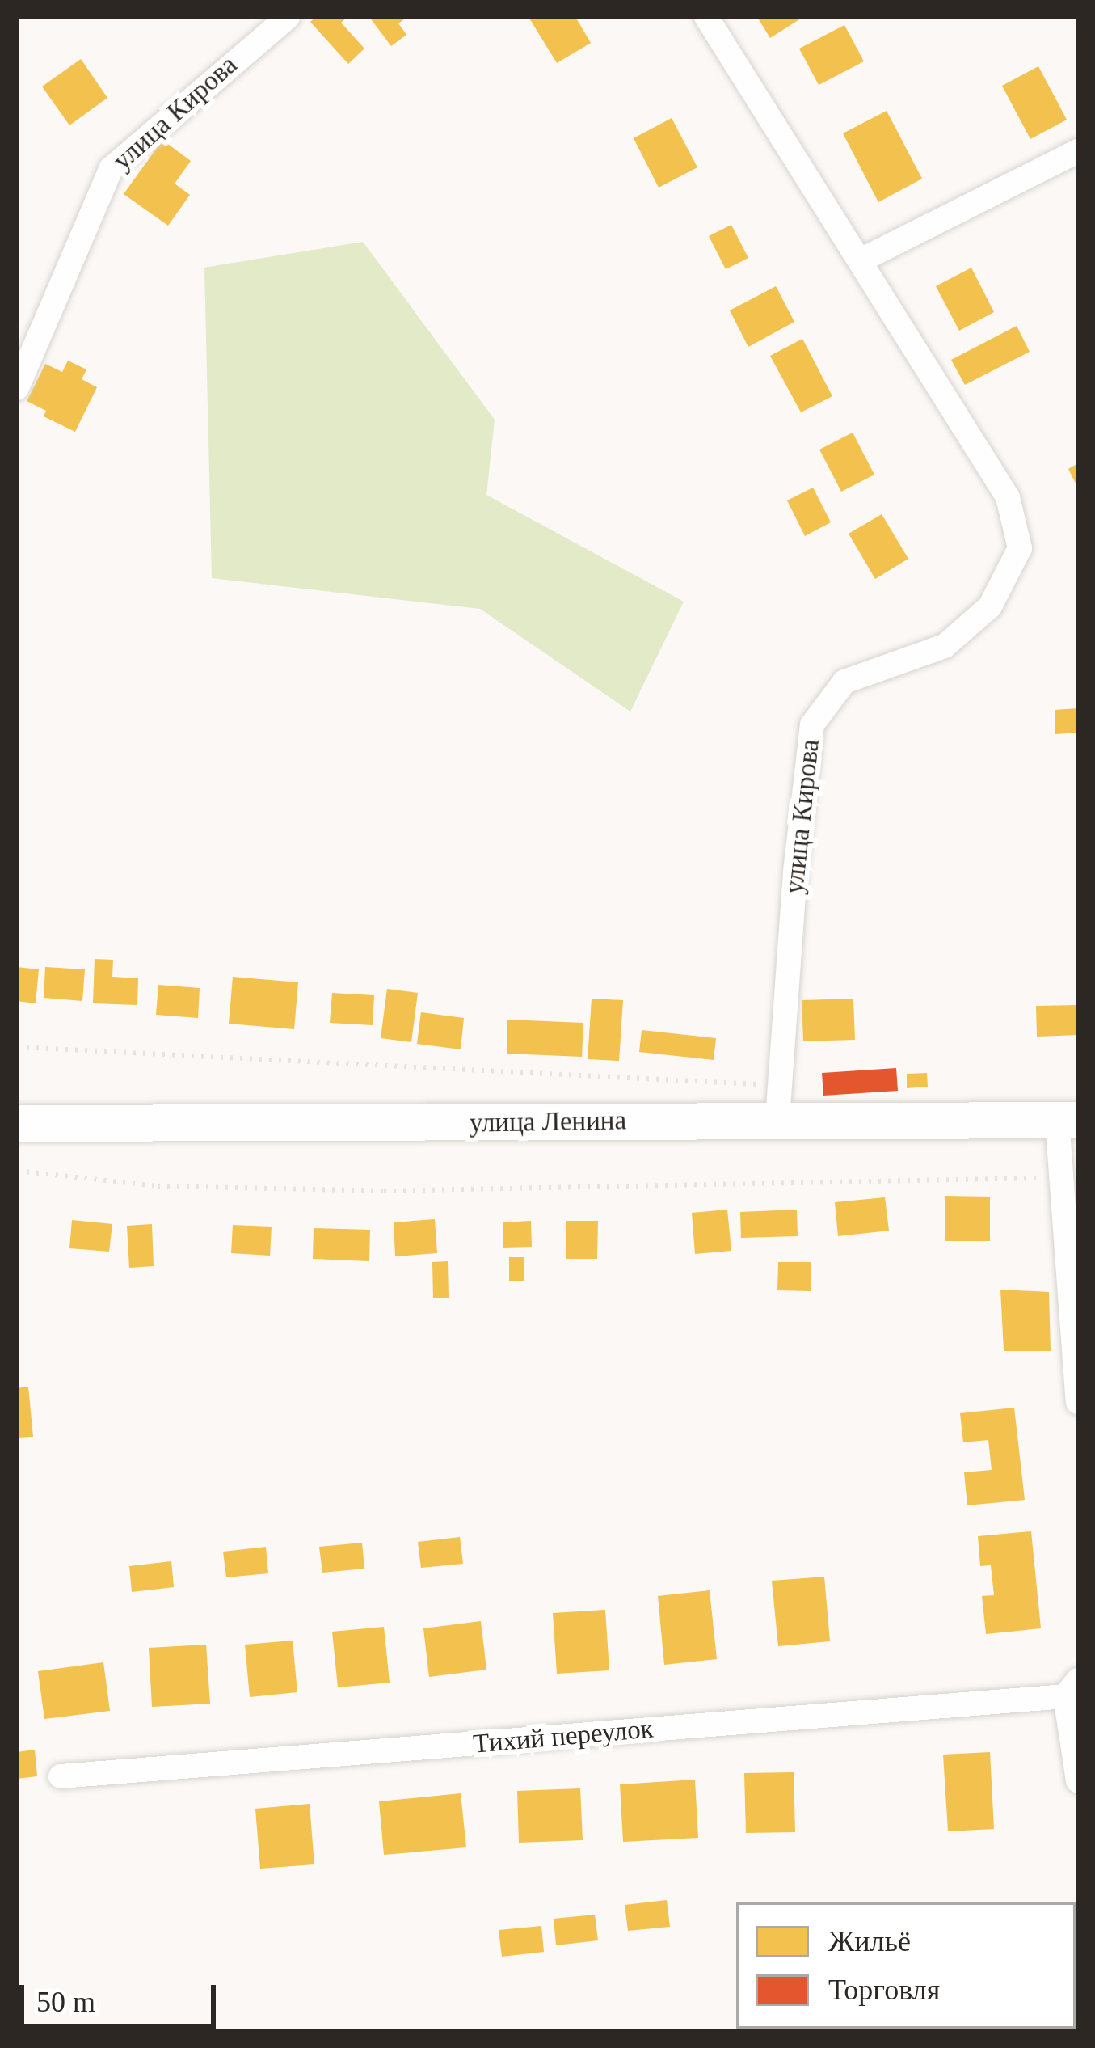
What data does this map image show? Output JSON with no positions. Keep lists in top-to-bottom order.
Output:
{
  "streets": {
    "main road": ["улица Ленина"],
    "street": ["улица Кирова", "Тихий переулок"]
  },
  "crossings": [
    ["улица Кирова", "улица Ленина"]
  ],
  "legend": ["Жильё", "Торговля"],
  "scale_bar": "50 m"
}
